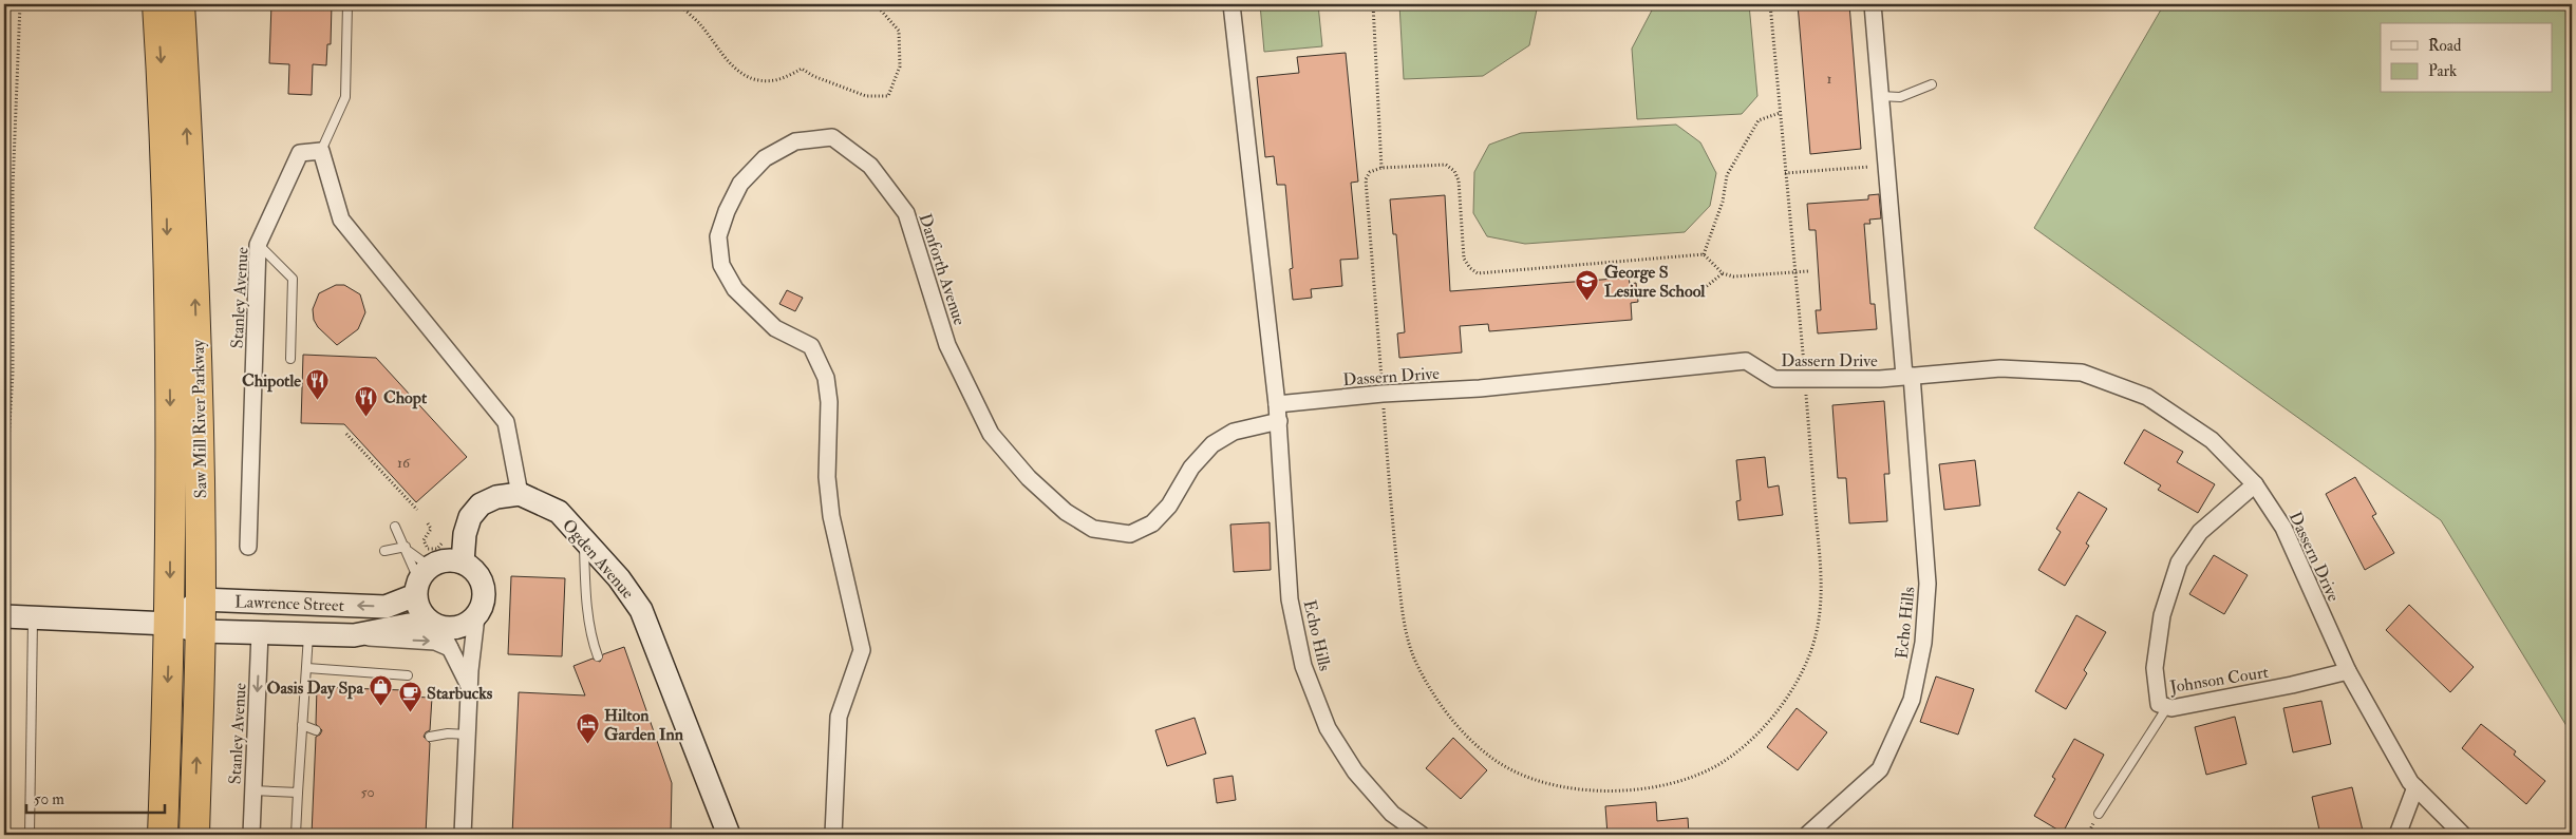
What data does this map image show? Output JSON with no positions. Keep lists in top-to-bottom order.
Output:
{
  "streets": {
    "highway": ["Saw Mill River Parkway"],
    "street": [
      "Danforth Avenue",
      "Stanley Avenue",
      "Dassern Drive",
      "Ogden Avenue",
      "Lawrence Street",
      "Echo Hills",
      "Johnson Court"
    ]
  },
  "crossings": [
    ["Danforth Avenue", "Echo Hills"],
    ["Stanley Avenue", "Lawrence Street"],
    ["Dassern Drive", "Echo Hills"],
    ["Dassern Drive", "Johnson Court"],
    ["Saw Mill River Parkway", "Lawrence Street"]
  ],
  "places": {
    "school or university": ["George S Lesiure School"],
    "restaurant": ["Chipotle", "Chopt"],
    "shop": ["Oasis Day Spa"],
    "cafe": ["Starbucks"],
    "hotel": ["Hilton Garden Inn"]
  },
  "house_numbers": ["1", "16", "50"],
  "legend": ["Road", "Park"],
  "scale_bar": "50 m"
}
